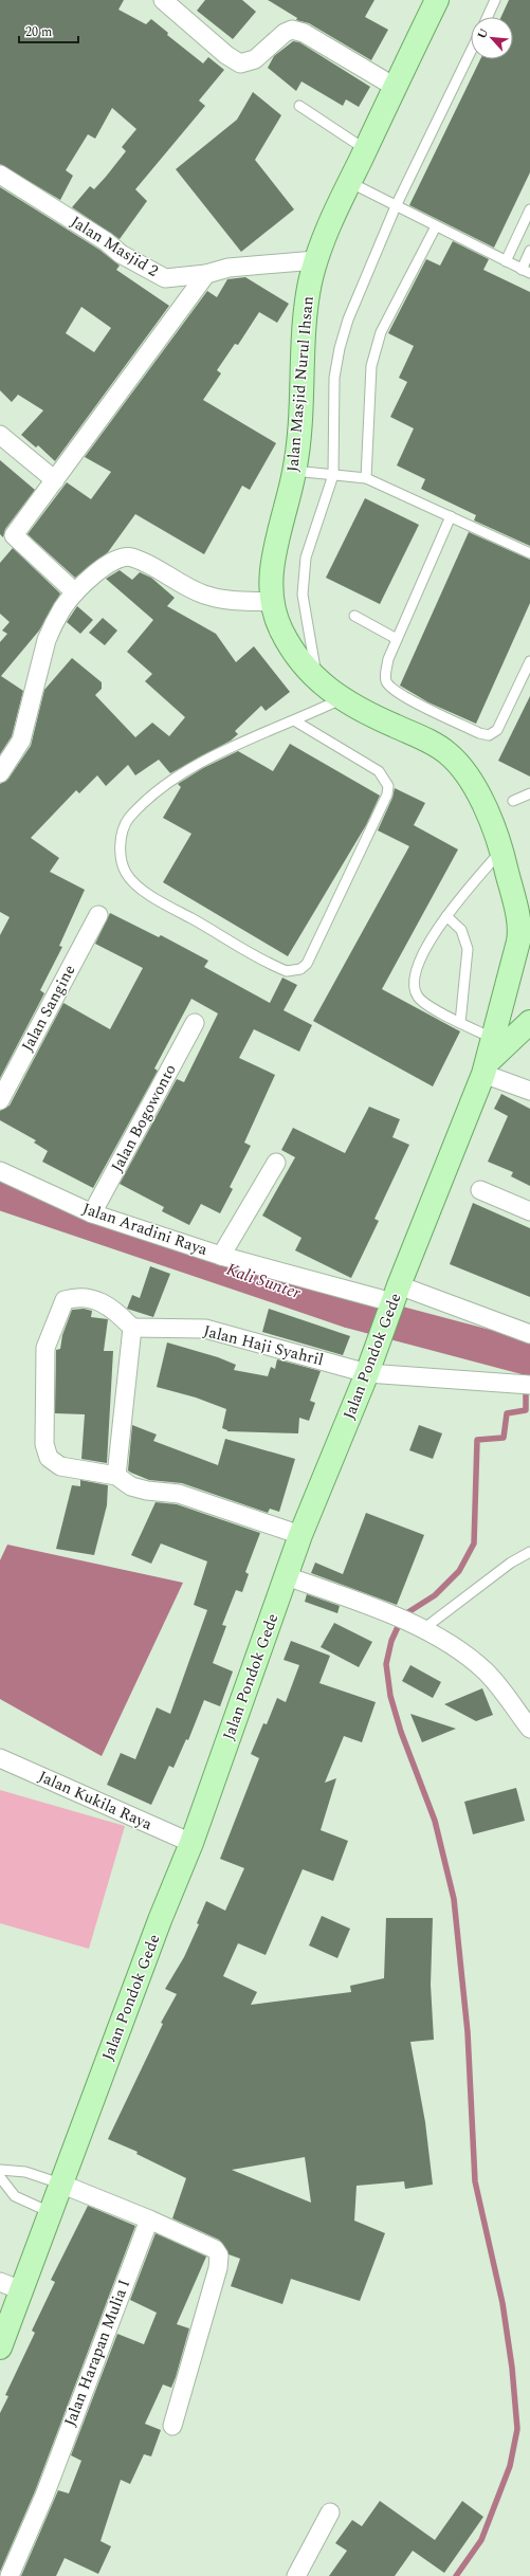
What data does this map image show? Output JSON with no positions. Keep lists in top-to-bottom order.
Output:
{
  "streets": {
    "main road": ["Jalan Masjid Nurul Ihsan", "Jalan Pondok Gede"],
    "street": [
      "Jalan Masjid 2",
      "Jalan Sangine",
      "Jalan Bogowonto",
      "Jalan Aradini Raya",
      "Jalan Haji Syahril",
      "Jalan Kukila Raya",
      "Jalan Harapan Mulia I"
    ]
  },
  "crossings": [
    ["Jalan Masjid 2", "Jalan Masjid Nurul Ihsan"],
    ["Jalan Masjid Nurul Ihsan", "Jalan Pondok Gede"],
    ["Jalan Bogowonto", "Jalan Aradini Raya"],
    ["Jalan Aradini Raya", "Jalan Pondok Gede"],
    ["Jalan Haji Syahril", "Jalan Pondok Gede"],
    ["Jalan Pondok Gede", "Jalan Kukila Raya"]
  ],
  "water": ["Kali Sunter"],
  "scale_bar": "20 m",
  "north": "top left"
}
